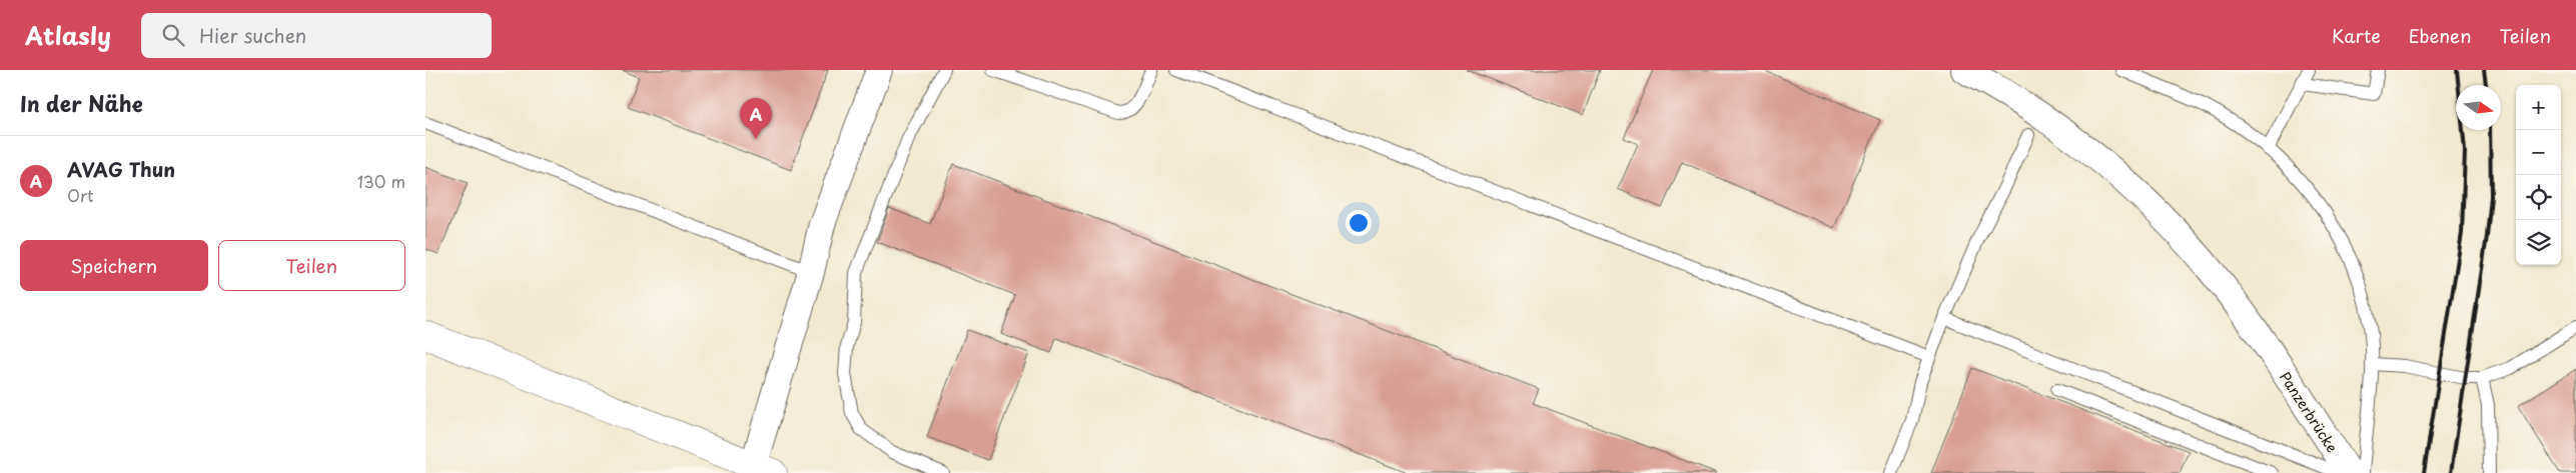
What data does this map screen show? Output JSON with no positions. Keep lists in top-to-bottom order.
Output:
{
  "streets": {
    "street": ["Panzerbrücke"]
  },
  "north": "right",
  "page": {
    "header": "Atlasly",
    "search": "Hier suchen",
    "nav": ["Karte", "Ebenen", "Teilen"],
    "heading": "In der Nähe",
    "map_buttons": ["+", "−"],
    "pins": "A",
    "list": [
      {
        "mark": "A",
        "name": "AVAG Thun",
        "note": "Ort",
        "value": "130 m"
      }
    ],
    "buttons": ["Speichern", "Teilen"]
  }
}
